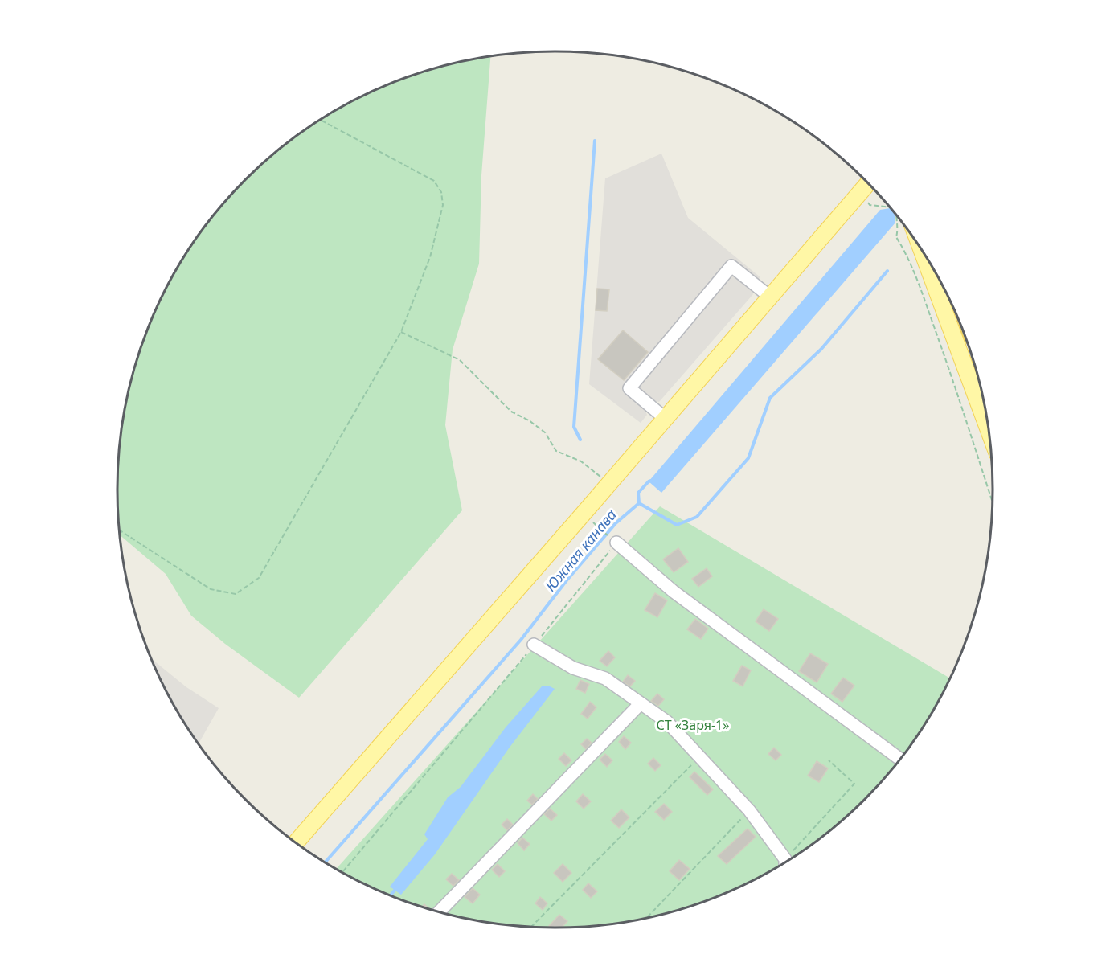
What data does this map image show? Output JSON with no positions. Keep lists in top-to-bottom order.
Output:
{
  "water": ["Южная канава"],
  "parks": ["СТ «Заря-1»"]
}
